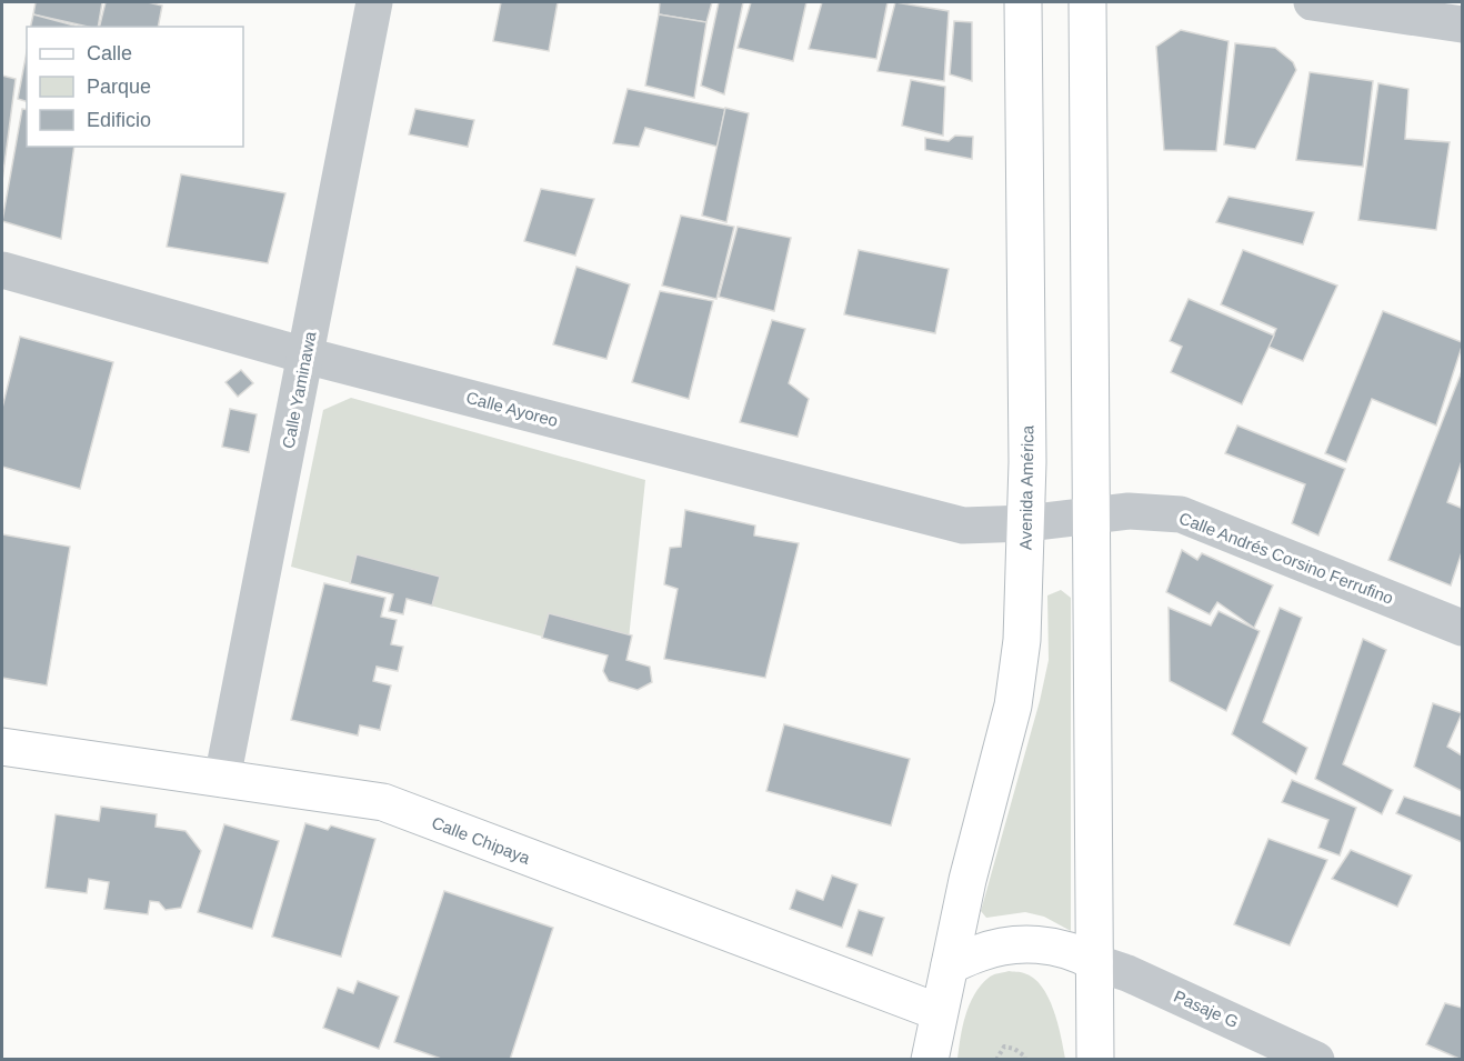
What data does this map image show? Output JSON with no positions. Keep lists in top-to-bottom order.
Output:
{
  "streets": {
    "main road": ["Avenida América", "Calle Chipaya"],
    "street": [
      "Calle Yaminawa",
      "Calle Ayoreo",
      "Calle Andrés Corsino Ferrufino",
      "Pasaje G"
    ]
  },
  "crossings": [
    ["Calle Yaminawa", "Calle Ayoreo"],
    ["Calle Yaminawa", "Calle Chipaya"],
    ["Calle Ayoreo", "Avenida América"],
    ["Calle Ayoreo", "Calle Andrés Corsino Ferrufino"],
    ["Avenida América", "Calle Andrés Corsino Ferrufino"],
    ["Avenida América", "Calle Chipaya"]
  ],
  "legend": ["Calle", "Parque", "Edificio"]
}
